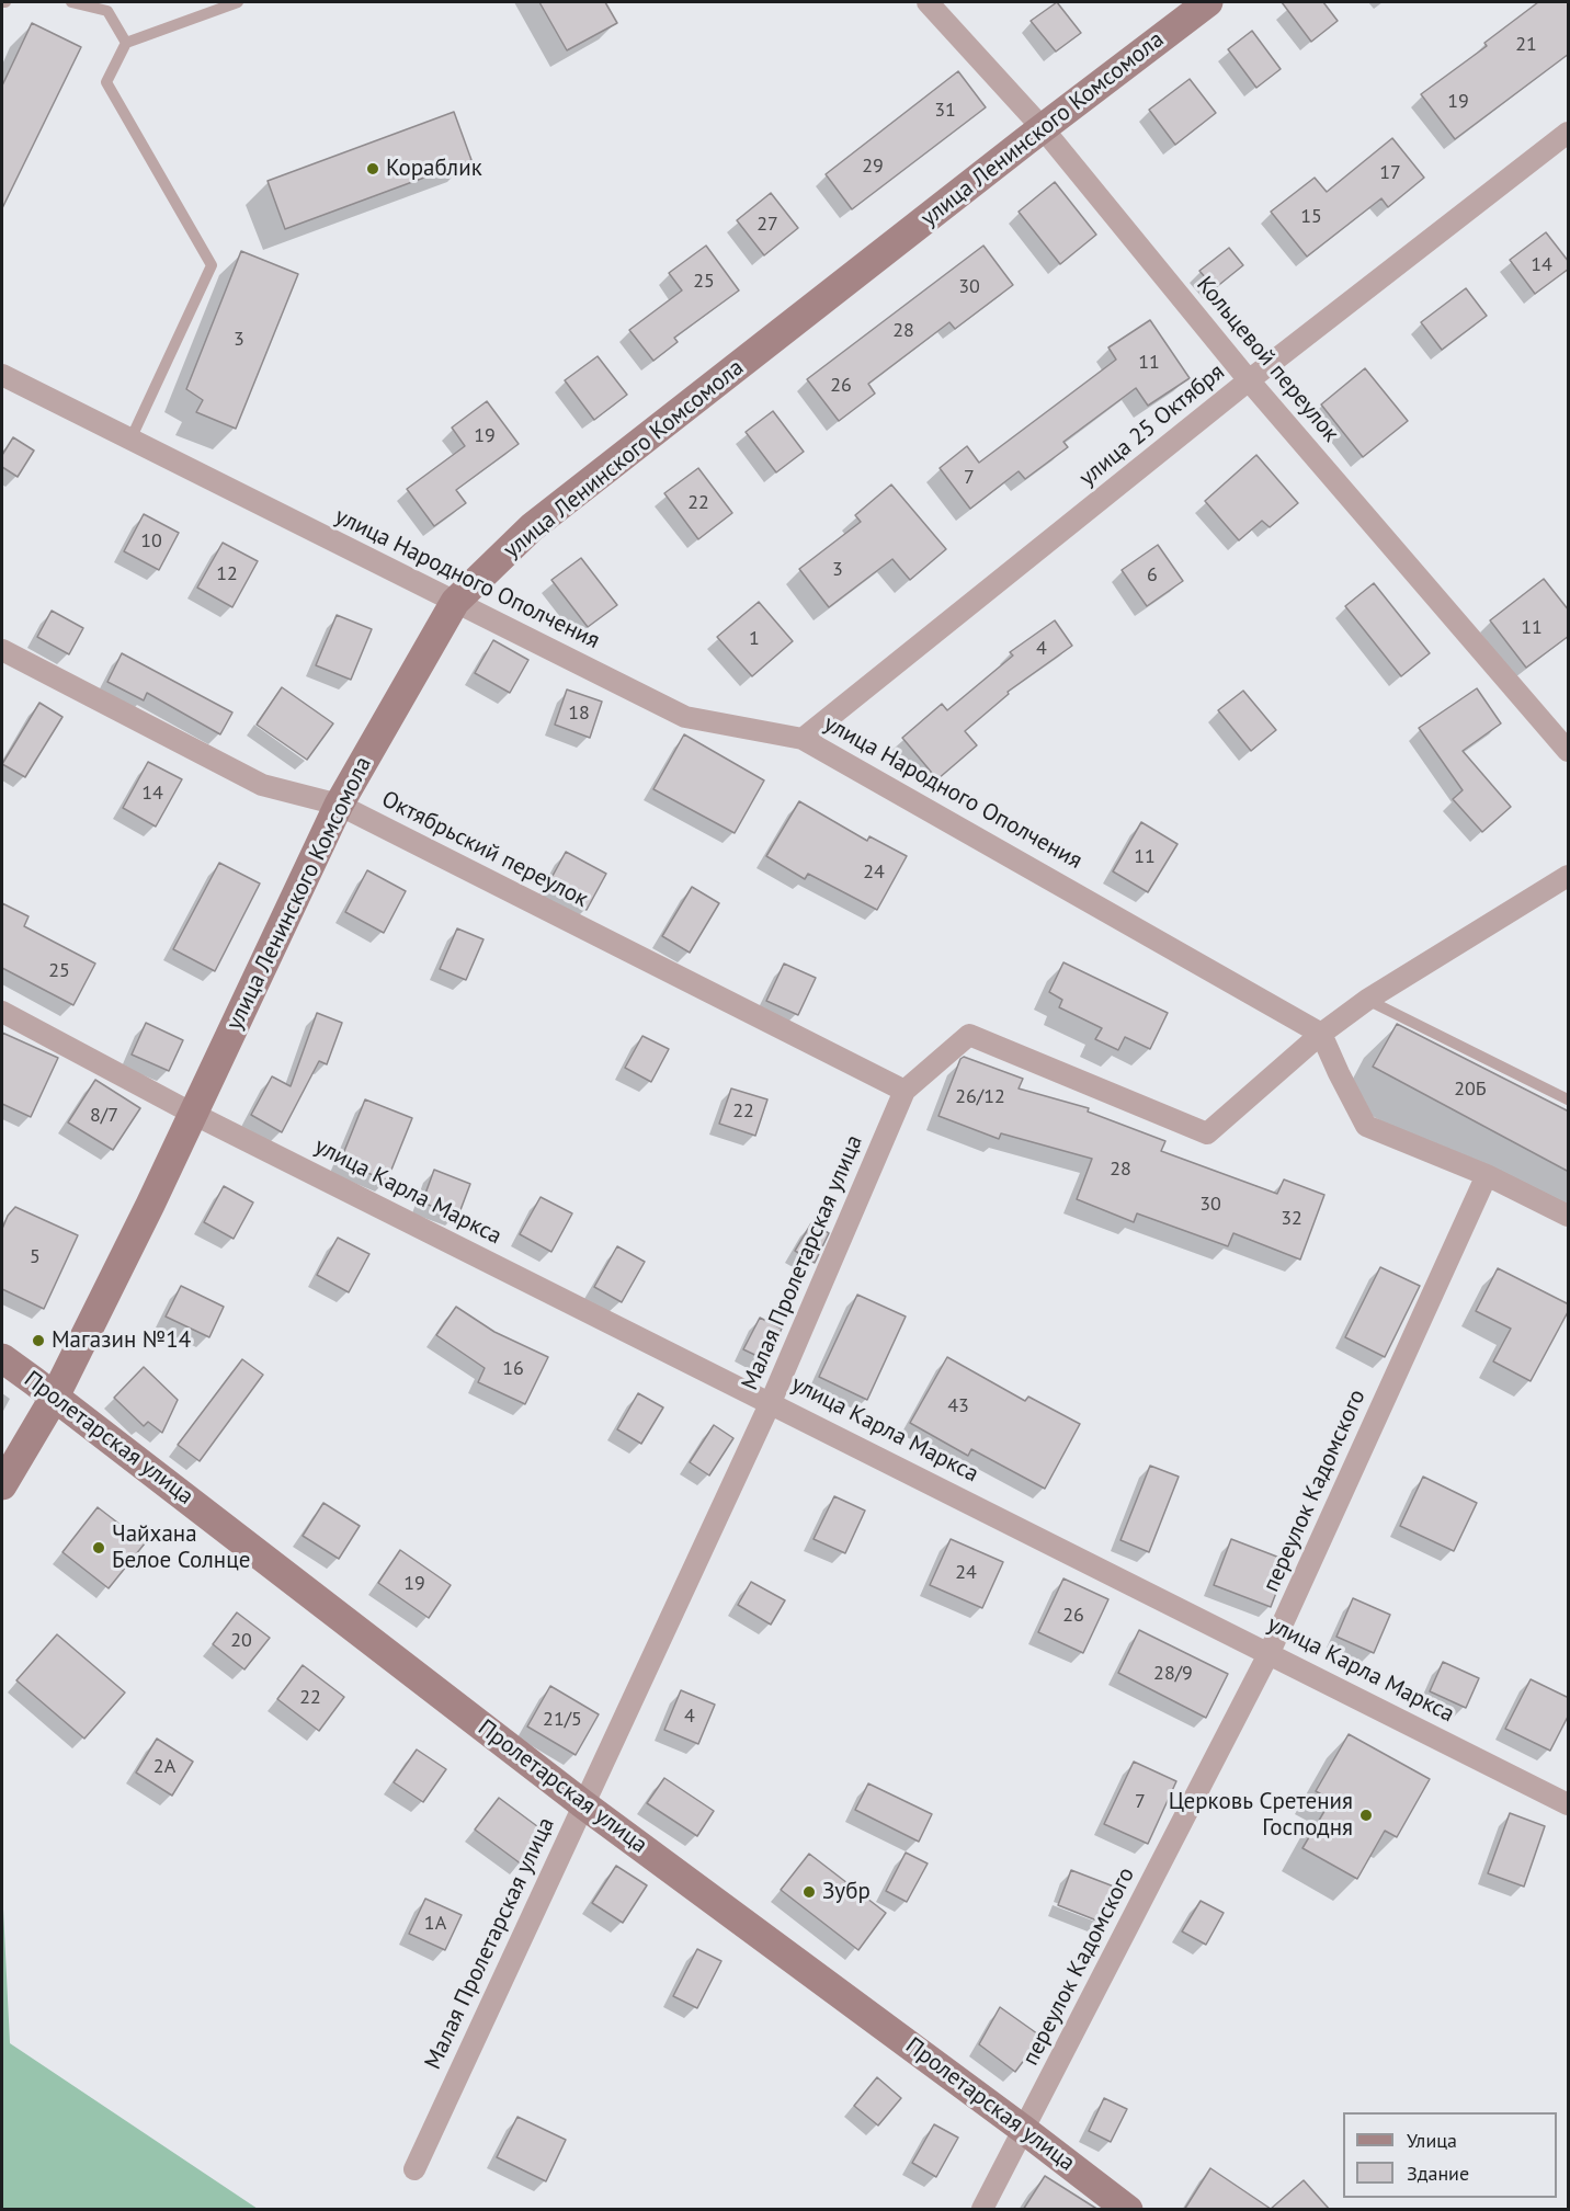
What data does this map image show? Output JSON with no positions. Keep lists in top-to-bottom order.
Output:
{
  "streets": {
    "main road": ["улица Ленинского Комсомола", "Пролетарская улица"],
    "street": [
      "Кольцевой переулок",
      "улица 25 Октября",
      "улица Народного Ополчения",
      "Октябрьский переулок",
      "улица Карла Маркса",
      "Малая Пролетарская улица",
      "переулок Кадомского"
    ]
  },
  "crossings": [
    ["улица Ленинского Комсомола", "Кольцевой переулок"],
    ["улица Ленинского Комсомола", "улица Народного Ополчения"],
    ["улица Ленинского Комсомола", "Октябрьский переулок"],
    ["улица Ленинского Комсомола", "улица Карла Маркса"],
    ["улица Ленинского Комсомола", "Пролетарская улица"],
    ["Кольцевой переулок", "улица 25 Октября"],
    ["улица 25 Октября", "улица Народного Ополчения"],
    ["улица Народного Ополчения", "Малая Пролетарская улица"],
    ["Октябрьский переулок", "Малая Пролетарская улица"],
    ["улица Карла Маркса", "Малая Пролетарская улица"],
    ["улица Карла Маркса", "переулок Кадомского"],
    ["Малая Пролетарская улица", "Пролетарская улица"],
    ["Пролетарская улица", "переулок Кадомского"]
  ],
  "places": [
    "Кораблик",
    "Магазин №14",
    "Чайхана Белое Солнце",
    "Церковь Сретения Господня",
    "Зубр"
  ],
  "house_numbers": [
    "21",
    "19",
    "31",
    "29",
    "17",
    "15",
    "27",
    "14",
    "25",
    "30",
    "28",
    "3",
    "11",
    "26",
    "19",
    "7",
    "22",
    "10",
    "3",
    "12",
    "6",
    "11",
    "1",
    "4",
    "18",
    "14",
    "11",
    "24",
    "25",
    "20Б",
    "26/12",
    "22",
    "8/7",
    "28",
    "30",
    "32",
    "5",
    "16",
    "43",
    "24",
    "19",
    "26",
    "20",
    "28/9",
    "22",
    "4",
    "21/5",
    "2А",
    "7",
    "1А"
  ],
  "legend": ["Улица", "Здание"]
}
